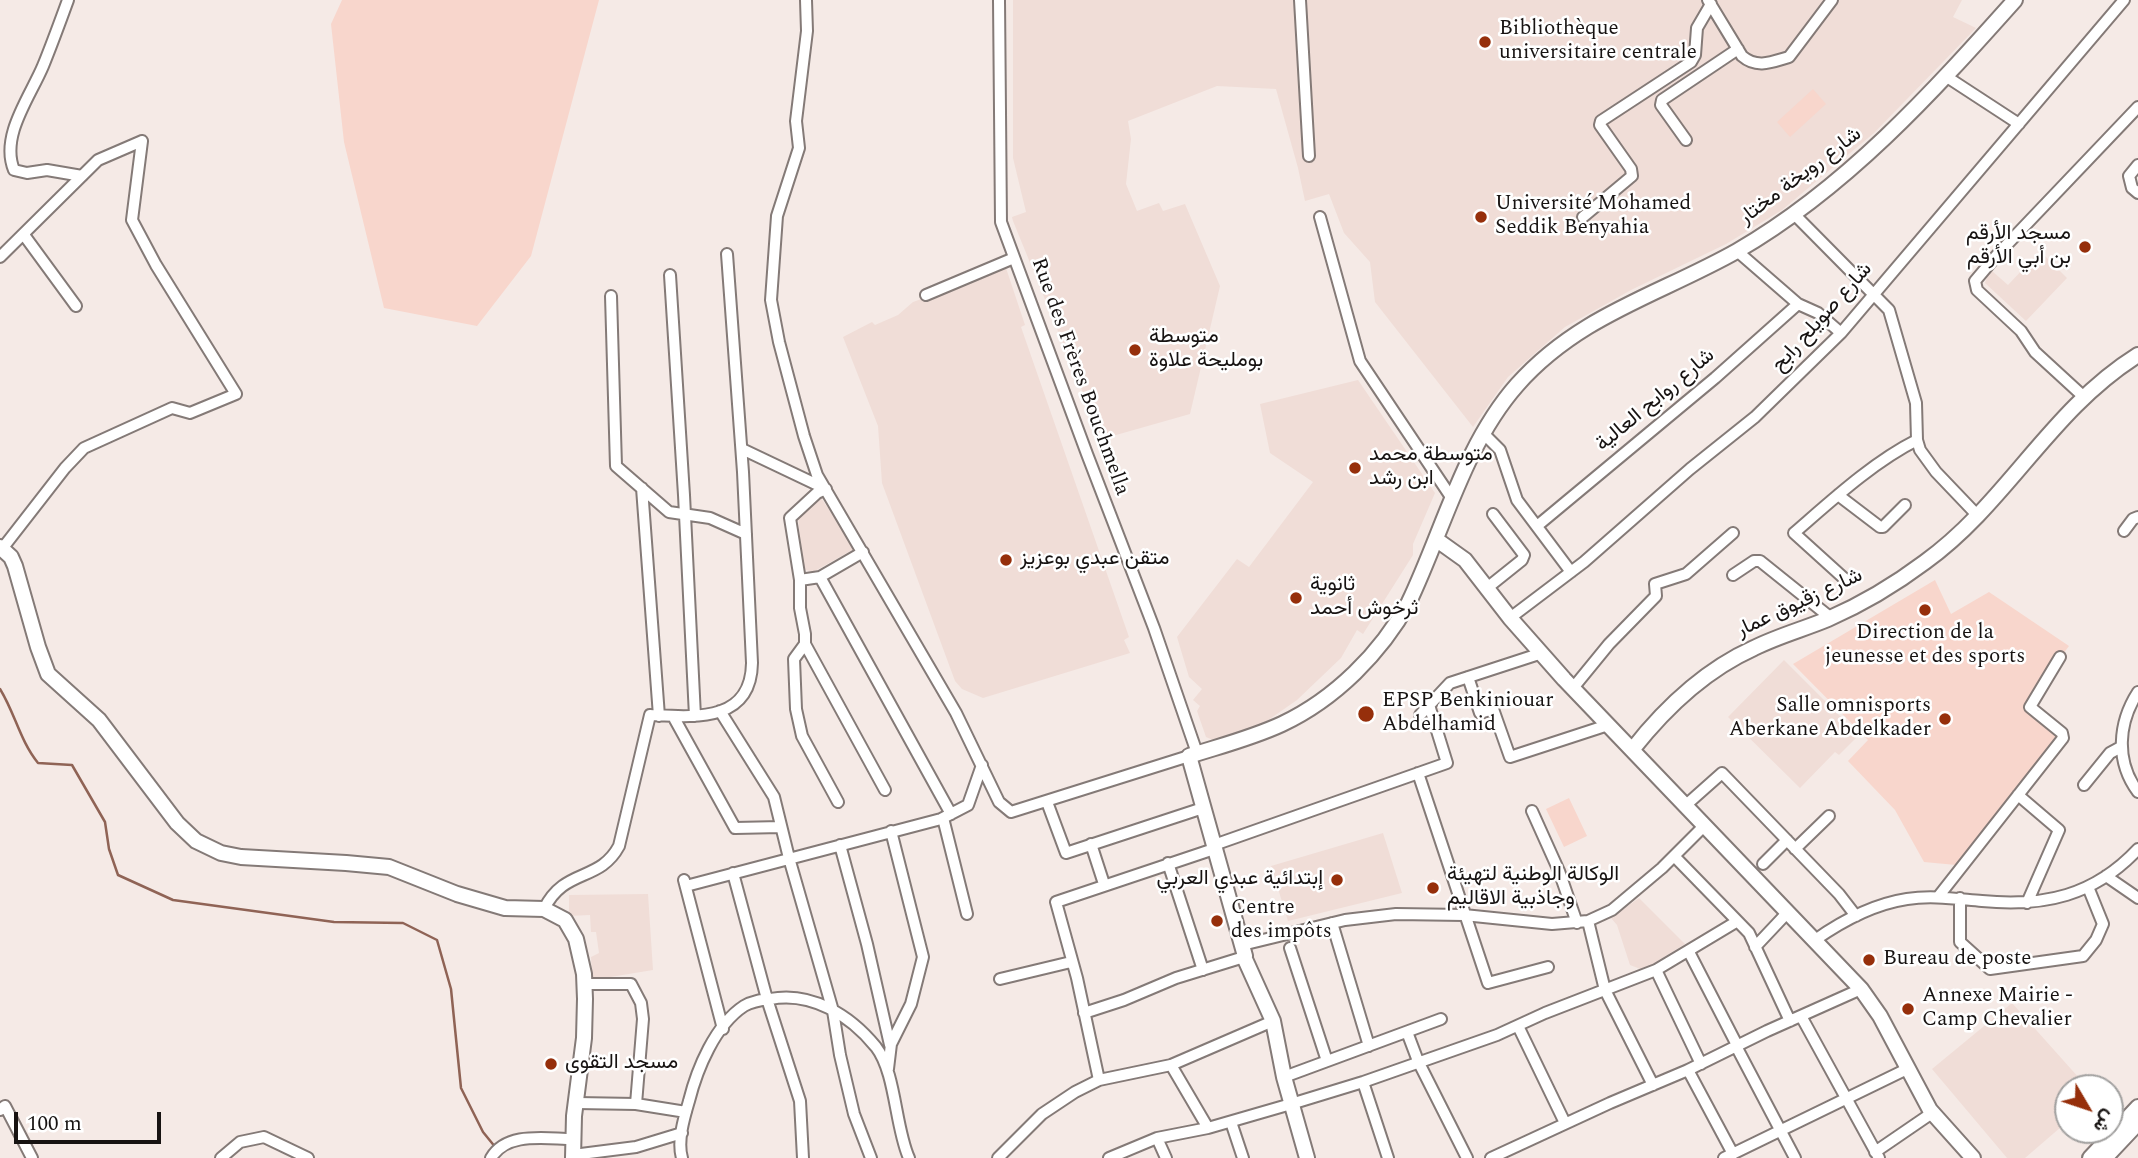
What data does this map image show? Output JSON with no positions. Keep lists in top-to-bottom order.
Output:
{
  "streets": {
    "main road": ["شارع رويخة مختار", "شارع زقيوق عمار"],
    "street": ["شارع صويلح رابح", "Rue des Frères Bouchmella", "شارع روابح العالية"]
  },
  "crossings": [
    ["شارع رويخة مختار", "Rue des Frères Bouchmella"]
  ],
  "places": [
    "Bibliothèque universitaire centrale",
    "Université Mohamed Seddik Benyahia",
    "مسجد الأرقم بن أبي الأرقم",
    "متوسطة بومليحة علاوة",
    "متوسطة محمد ابن رشد",
    "متقن عبدي بوعزيز",
    "ثانوية ثرخوش أحمد",
    "Direction de la jeunesse et des sports",
    "EPSP Benkiniouar Abdelhamid",
    "Salle omnisports Aberkane Abdelkader",
    "إبتدائية عبدي العربي",
    "الوكالة الوطنية لتهيئة وجاذبية الاقاليم",
    "Centre des impôts",
    "Bureau de poste",
    "Annexe Mairie - Camp Chevalier",
    "مسجد التقوى"
  ],
  "scale_bar": "100 m",
  "north": "bottom right"
}
